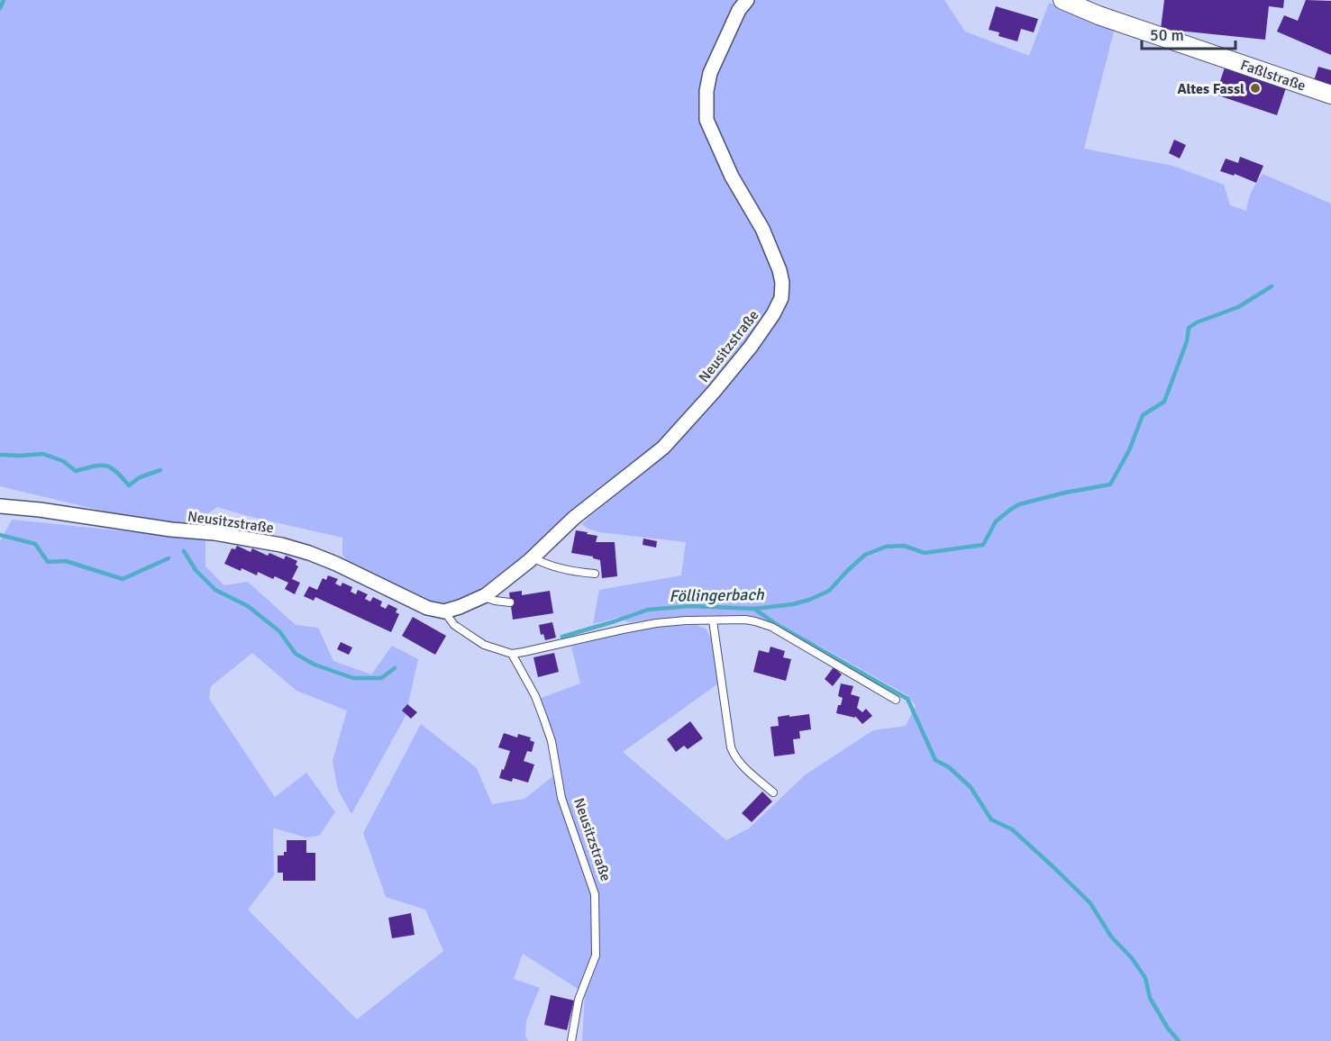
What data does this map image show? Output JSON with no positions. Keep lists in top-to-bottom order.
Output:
{
  "streets": {
    "street": ["Faßlstraße", "Neusitzstraße"]
  },
  "water": ["Föllingerbach"],
  "places": ["Altes Fassl"],
  "scale_bar": "50 m"
}
